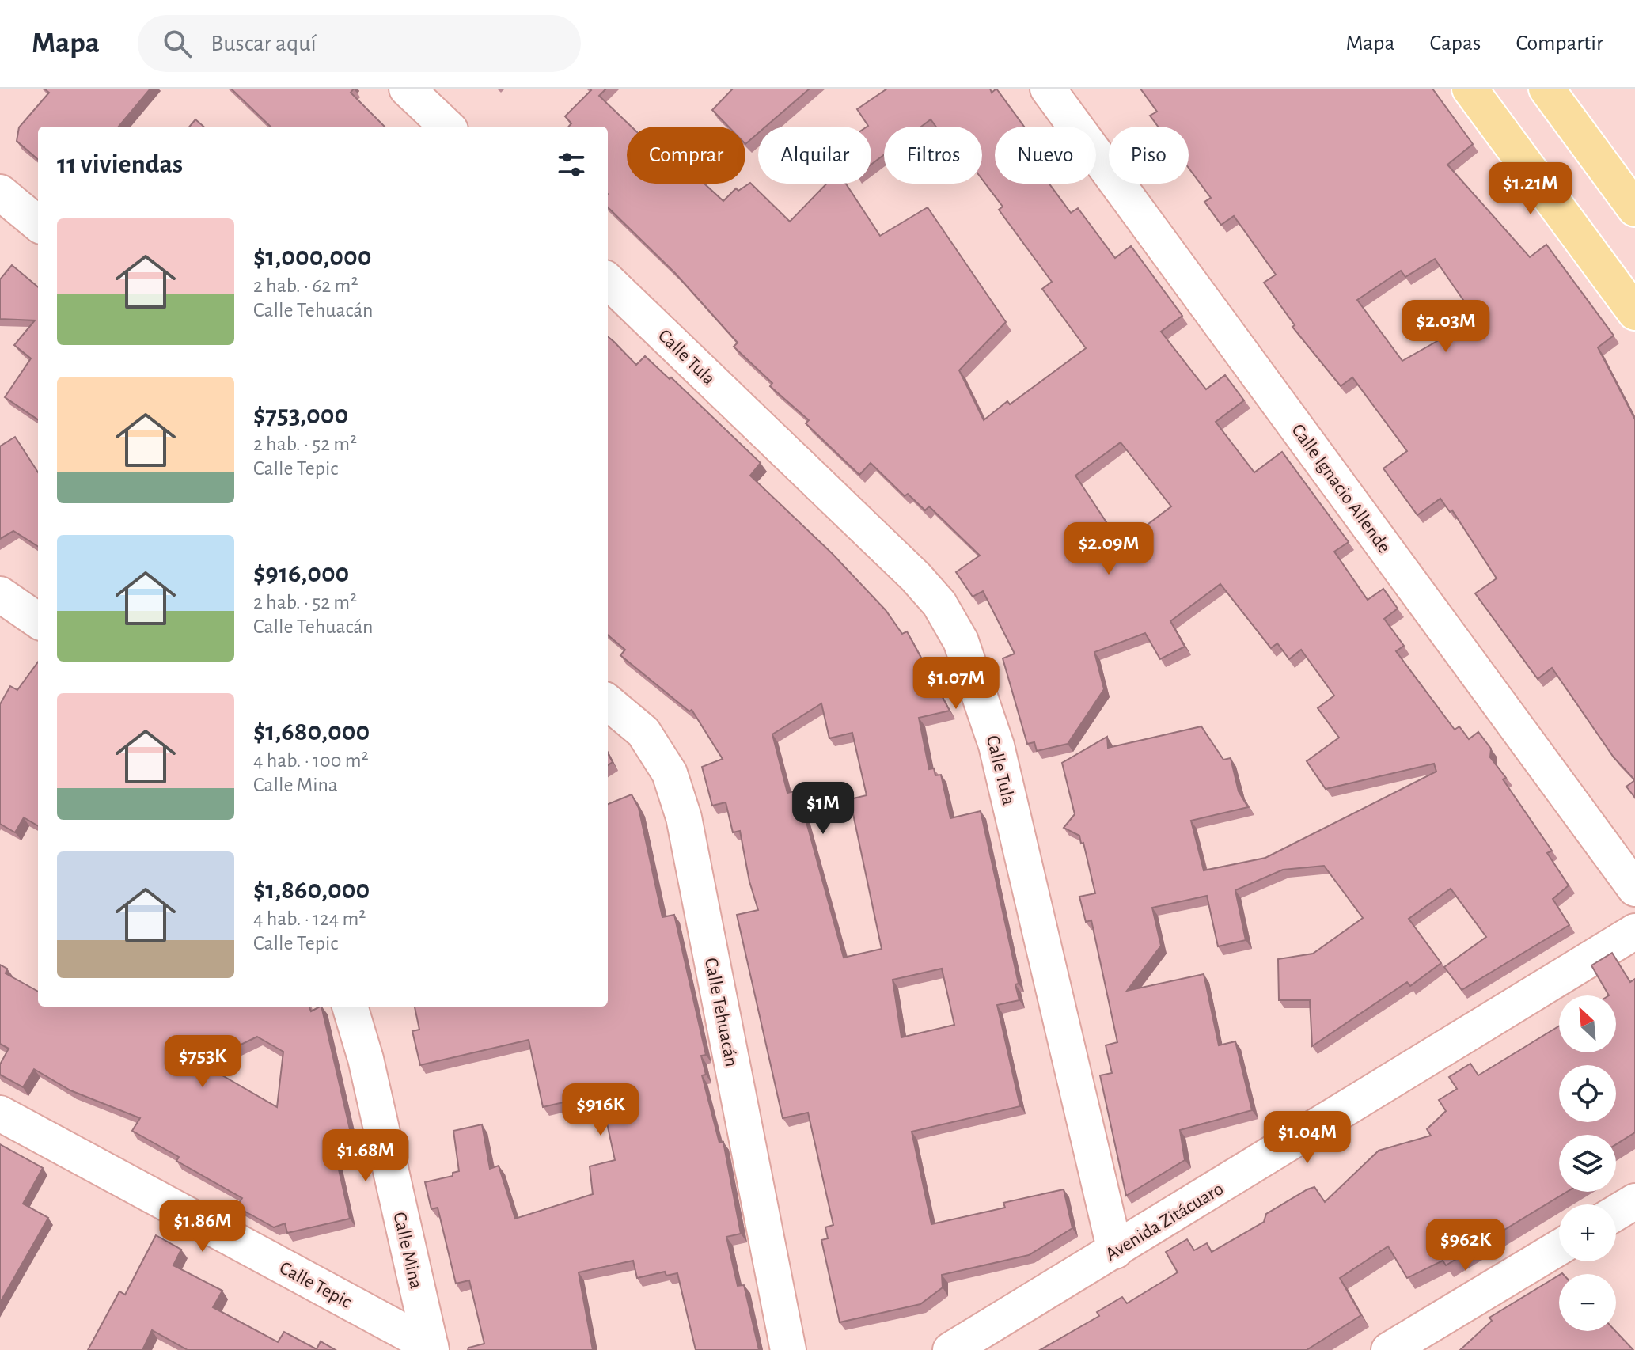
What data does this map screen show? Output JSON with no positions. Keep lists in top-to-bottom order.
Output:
{
  "streets": {
    "street": [
      "Calle Tula",
      "Calle Ignacio Allende",
      "Calle Tehuacán",
      "Avenida Zitácuaro",
      "Calle Mina",
      "Calle Tepic"
    ]
  },
  "crossings": [
    ["Calle Tula", "Avenida Zitácuaro"],
    ["Calle Mina", "Calle Tepic"]
  ],
  "north": "top left",
  "page": {
    "header": "Mapa",
    "search": "Buscar aquí",
    "nav": ["Mapa", "Capas", "Compartir"],
    "chip": [
      "Comprar",
      "Alquilar",
      "Filtros",
      "Nuevo",
      "Piso"
    ],
    "heading": "11 viviendas",
    "price": [
      "$1.21M",
      "$2.03M",
      "$2.09M",
      "$1.07M",
      "$1M",
      "$753K",
      "$916K",
      "$1.04M",
      "$1.68M",
      "$1.86M",
      "$962K"
    ],
    "list": [
      {
        "name": "$1,000,000",
        "note": "2 hab. · 62 m² · Calle Tehuacán"
      },
      {
        "name": "$753,000",
        "note": "2 hab. · 52 m² · Calle Tepic"
      },
      {
        "name": "$916,000",
        "note": "2 hab. · 52 m² · Calle Tehuacán"
      },
      {
        "name": "$1,680,000",
        "note": "4 hab. · 100 m² · Calle Mina"
      },
      {
        "name": "$1,860,000",
        "note": "4 hab. · 124 m² · Calle Tepic"
      }
    ],
    "map_buttons": ["+", "−"]
  }
}
